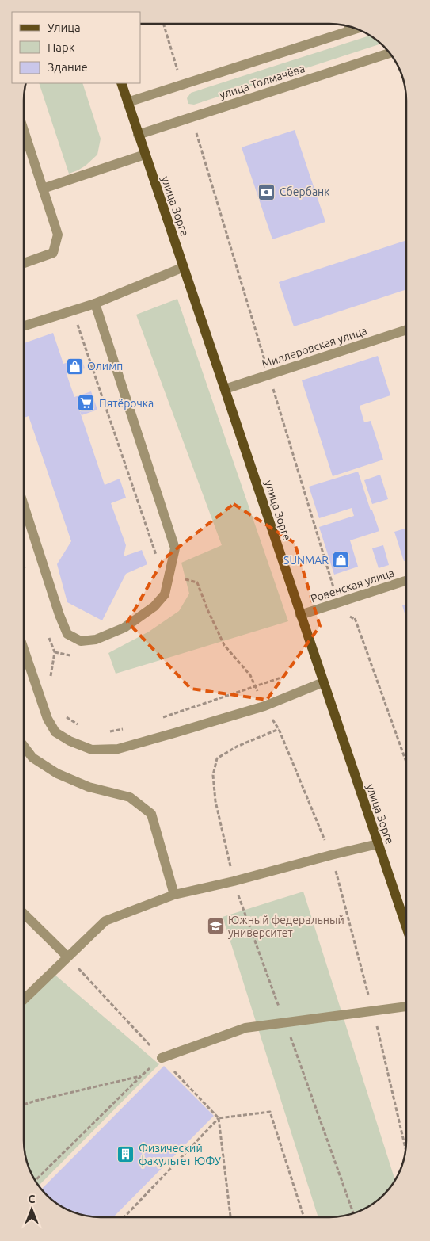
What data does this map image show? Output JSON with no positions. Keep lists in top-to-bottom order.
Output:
{
  "streets": {
    "main road": ["улица Зорге"],
    "street": ["улица Толмачёва", "Миллеровская улица", "Ровенская улица"]
  },
  "crossings": [
    ["улица Толмачёва", "улица Зорге"],
    ["улица Зорге", "Миллеровская улица"],
    ["улица Зорге", "Ровенская улица"]
  ],
  "places": {
    "bank": ["Сбербанк"],
    "shop": ["Олимп", "SUNMAR"],
    "supermarket": ["Пятёрочка"],
    "school or university": ["Южный федеральный университет"],
    "building": ["Физический факультет ЮФУ"]
  },
  "legend": ["Улица", "Парк", "Здание"],
  "north": "top"
}
